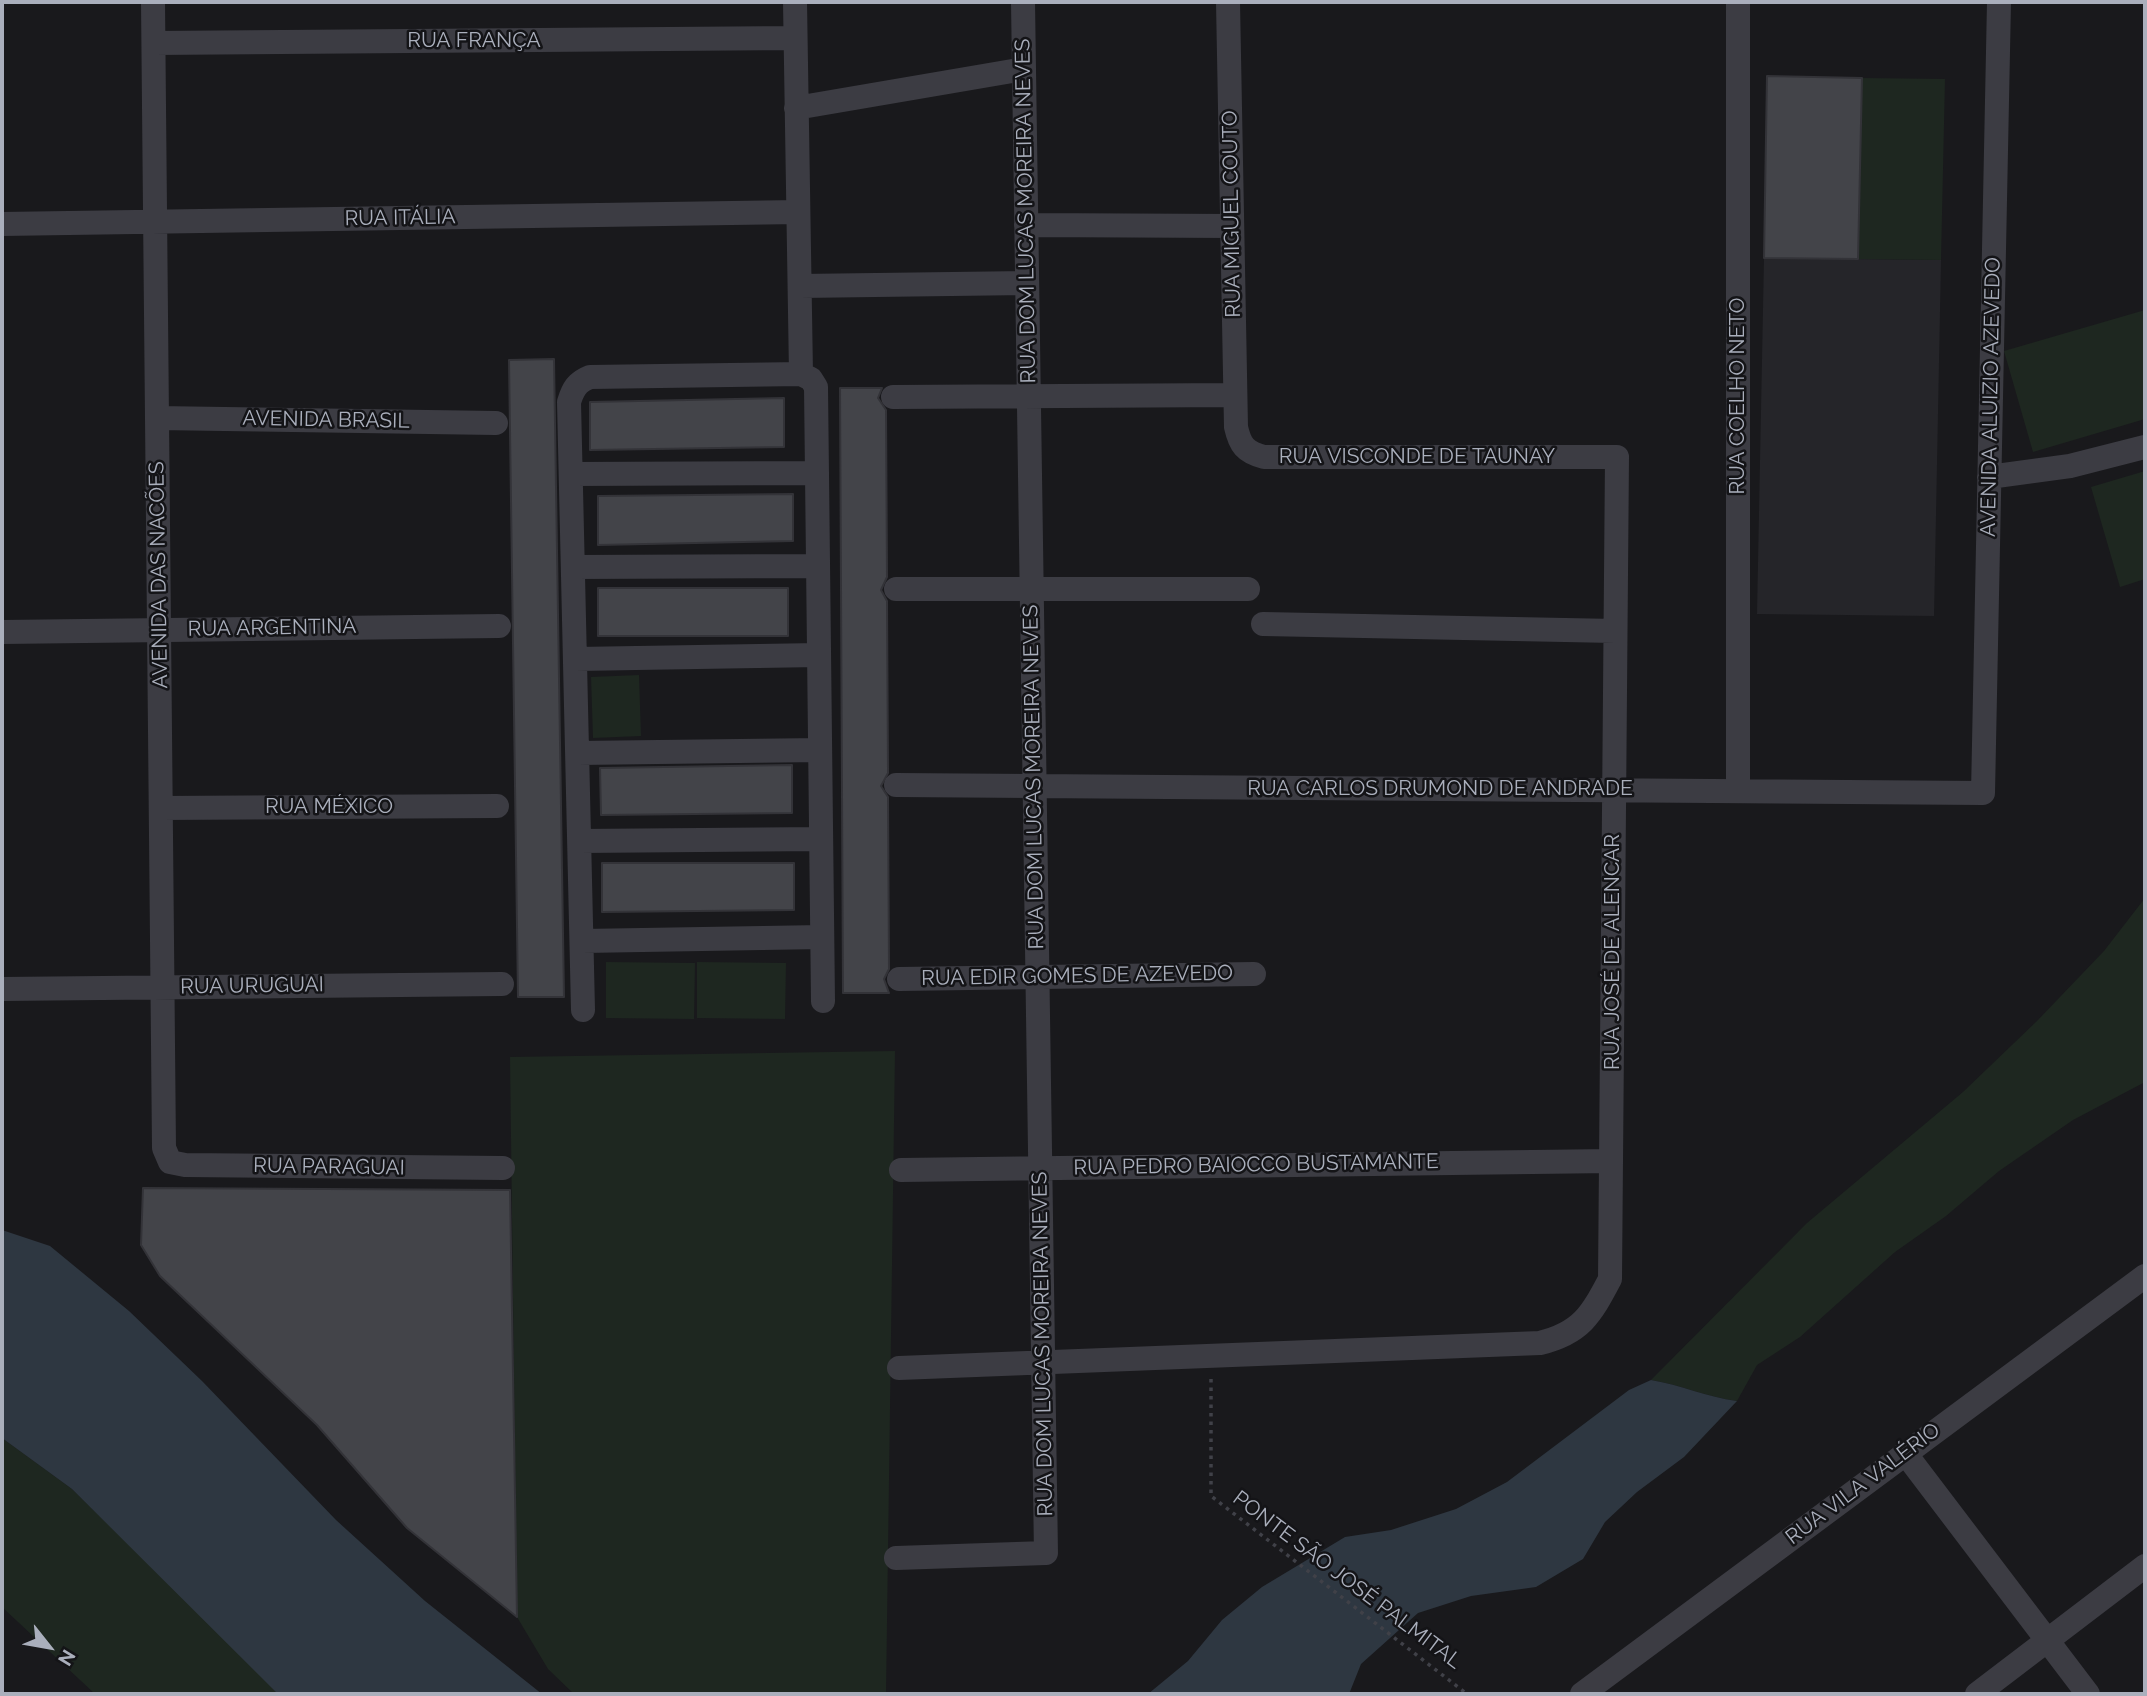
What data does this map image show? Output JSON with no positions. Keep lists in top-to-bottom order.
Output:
{
  "streets": {
    "street": [
      "RUA FRANÇA",
      "RUA DOM LUCAS MOREIRA NEVES",
      "RUA MIGUEL COUTO",
      "RUA ITÁLIA",
      "RUA COELHO NETO",
      "AVENIDA ALUIZIO AZEVEDO",
      "AVENIDA BRASIL",
      "RUA VISCONDE DE TAUNAY",
      "AVENIDA DAS NACÕES",
      "RUA ARGENTINA",
      "RUA CARLOS DRUMOND DE ANDRADE",
      "RUA MÉXICO",
      "RUA JOSÉ DE ALENCAR",
      "RUA EDIR GOMES DE AZEVEDO",
      "RUA URUGUAI",
      "RUA PEDRO BAIOCCO BUSTAMANTE",
      "RUA PARAGUAI",
      "RUA VILA VALÉRIO"
    ],
    "path": ["PONTE SÃO JOSÉ PALMITAL"]
  },
  "crossings": [
    ["RUA FRANÇA", "AVENIDA DAS NACÕES"],
    ["RUA DOM LUCAS MOREIRA NEVES", "RUA CARLOS DRUMOND DE ANDRADE"],
    ["RUA DOM LUCAS MOREIRA NEVES", "RUA EDIR GOMES DE AZEVEDO"],
    ["RUA DOM LUCAS MOREIRA NEVES", "RUA PEDRO BAIOCCO BUSTAMANTE"],
    ["RUA MIGUEL COUTO", "RUA VISCONDE DE TAUNAY"],
    ["RUA ITÁLIA", "AVENIDA DAS NACÕES"],
    ["RUA COELHO NETO", "RUA CARLOS DRUMOND DE ANDRADE"],
    ["AVENIDA ALUIZIO AZEVEDO", "RUA CARLOS DRUMOND DE ANDRADE"],
    ["AVENIDA BRASIL", "AVENIDA DAS NACÕES"],
    ["RUA VISCONDE DE TAUNAY", "RUA JOSÉ DE ALENCAR"],
    ["AVENIDA DAS NACÕES", "RUA ARGENTINA"],
    ["AVENIDA DAS NACÕES", "RUA MÉXICO"],
    ["AVENIDA DAS NACÕES", "RUA URUGUAI"],
    ["AVENIDA DAS NACÕES", "RUA PARAGUAI"],
    ["RUA CARLOS DRUMOND DE ANDRADE", "RUA JOSÉ DE ALENCAR"],
    ["RUA JOSÉ DE ALENCAR", "RUA PEDRO BAIOCCO BUSTAMANTE"],
    ["RUA JOSÉ DE ALENCAR", "PONTE SÃO JOSÉ PALMITAL"]
  ],
  "north": "bottom right"
}
